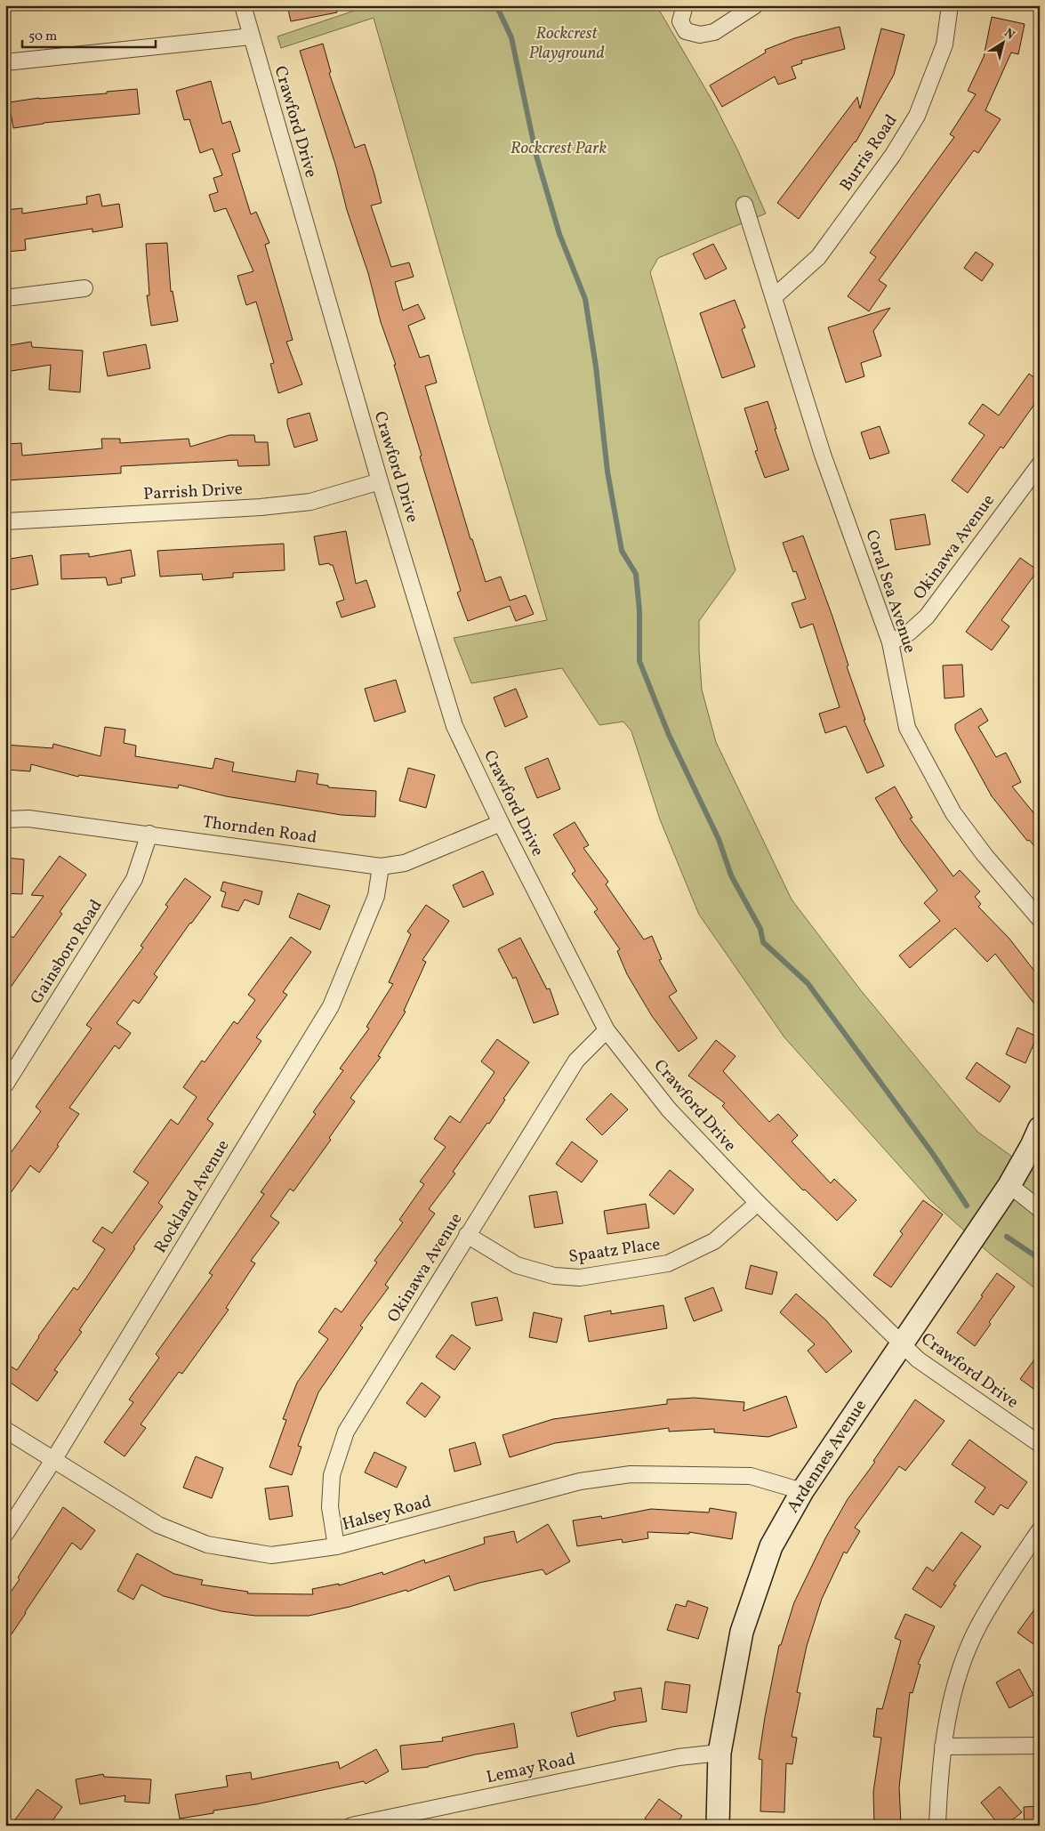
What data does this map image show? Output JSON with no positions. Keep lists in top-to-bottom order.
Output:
{
  "streets": {
    "street": [
      "Crawford Drive",
      "Burris Road",
      "Parrish Drive",
      "Okinawa Avenue",
      "Coral Sea Avenue",
      "Thornden Road",
      "Gainsboro Road",
      "Rockland Avenue",
      "Spaatz Place",
      "Ardennes Avenue",
      "Halsey Road",
      "Lemay Road"
    ]
  },
  "crossings": [
    ["Crawford Drive", "Parrish Drive"],
    ["Crawford Drive", "Okinawa Avenue"],
    ["Crawford Drive", "Thornden Road"],
    ["Crawford Drive", "Spaatz Place"],
    ["Crawford Drive", "Ardennes Avenue"],
    ["Burris Road", "Coral Sea Avenue"],
    ["Okinawa Avenue", "Coral Sea Avenue"],
    ["Okinawa Avenue", "Spaatz Place"],
    ["Okinawa Avenue", "Halsey Road"],
    ["Thornden Road", "Gainsboro Road"],
    ["Thornden Road", "Rockland Avenue"],
    ["Rockland Avenue", "Halsey Road"],
    ["Ardennes Avenue", "Halsey Road"],
    ["Ardennes Avenue", "Lemay Road"]
  ],
  "parks": ["Rockcrest Playground", "Rockcrest Park"],
  "scale_bar": "50 m",
  "north": "top right"
}
